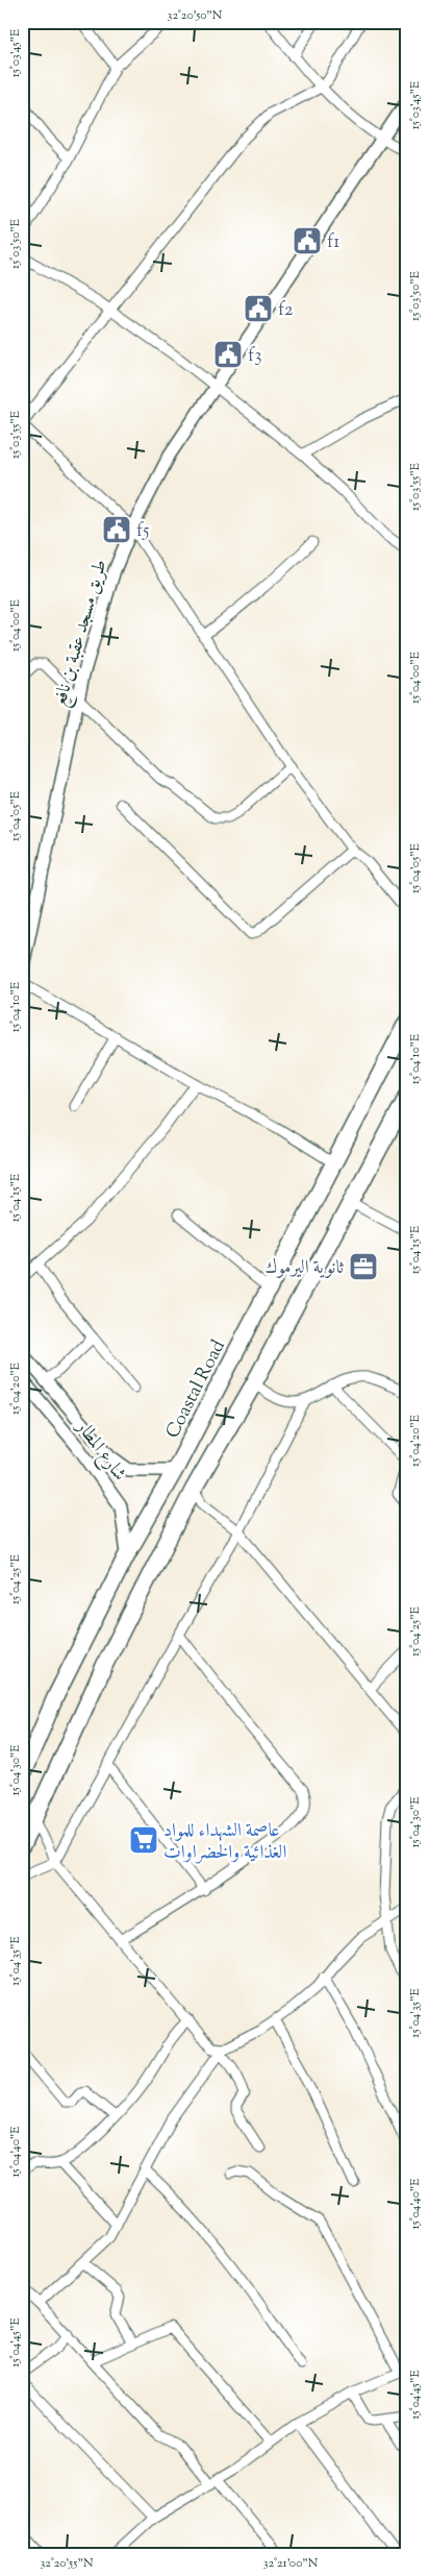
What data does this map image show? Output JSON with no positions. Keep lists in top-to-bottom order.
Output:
{
  "streets": {
    "highway": ["Coastal Road"],
    "street": ["طريق مسجد عقبة بن نافع", "شارع المطار"]
  },
  "crossings": [
    ["Coastal Road", "شارع المطار"]
  ],
  "places": {
    "public building": [
      "f1",
      "f2",
      "f3",
      "f5"
    ],
    "office": ["ثانوية اليرموك"],
    "supermarket": ["عاصمة الشهداء للمواد الغذائية والخضراوات"]
  },
  "coordinates": [
    "32°20'50\"N",
    "15°03'45\"E",
    "15°03'50\"E",
    "15°03'55\"E",
    "15°04'00\"E",
    "15°04'05\"E",
    "15°04'10\"E",
    "15°04'15\"E",
    "15°04'20\"E",
    "15°04'25\"E",
    "15°04'30\"E",
    "15°04'35\"E",
    "15°04'40\"E",
    "15°04'45\"E",
    "32°20'55\"N",
    "32°21'00\"N"
  ]
}
